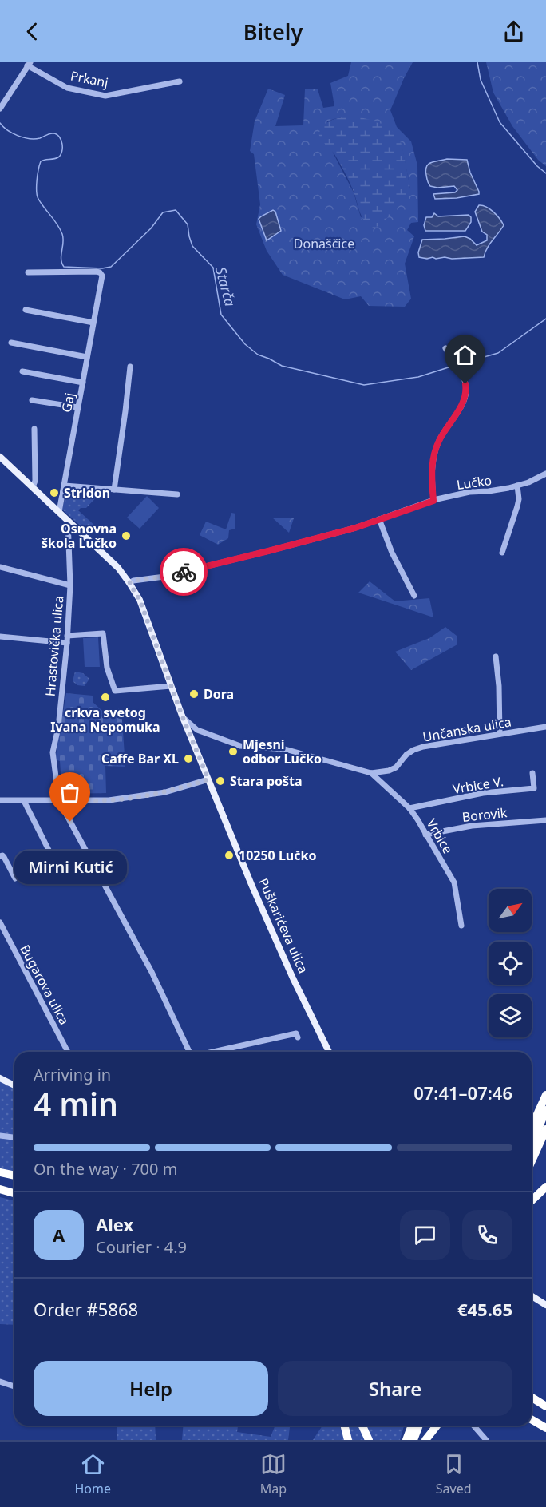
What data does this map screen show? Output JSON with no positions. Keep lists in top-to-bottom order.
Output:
{
  "streets": {
    "main road": ["Puškarićeva ulica"],
    "street": [
      "Prkanj",
      "Gaj",
      "Lučko",
      "Hrastovička ulica",
      "Unčanska ulica",
      "Vrbice V.",
      "Borovik",
      "Vrbice",
      "Bugarova ulica"
    ]
  },
  "crossings": [
    ["Gaj", "Puškarićeva ulica"],
    ["Lučko", "Puškarićeva ulica"],
    ["Hrastovička ulica", "Puškarićeva ulica"],
    ["Unčanska ulica", "Vrbice"],
    ["Unčanska ulica", "Puškarićeva ulica"],
    ["Vrbice V.", "Vrbice"],
    ["Borovik", "Vrbice"]
  ],
  "water": ["Starča"],
  "parks": ["Donaščice"],
  "places": [
    "Stridon",
    "Osnovna škola Lučko",
    "Dora",
    "crkva svetog Ivana Nepomuka",
    "Mjesni odbor Lučko",
    "Caffe Bar XL",
    "Stara pošta",
    "Mirni Kutić",
    "10250 Lučko"
  ],
  "north": "top right",
  "page": {
    "header": "Bitely",
    "bubble": "Mirni Kutić",
    "heading": ["4 min", "Arriving in", "07:41–07:46"],
    "panel": [
      "Alex",
      "Courier · 4.9",
      "Order #5868",
      "€45.65"
    ],
    "bar": "On the way · 700 m",
    "round": "A",
    "buttons": ["Help", "Share"],
    "tabs": ["Home", "Map", "Saved"]
  }
}
